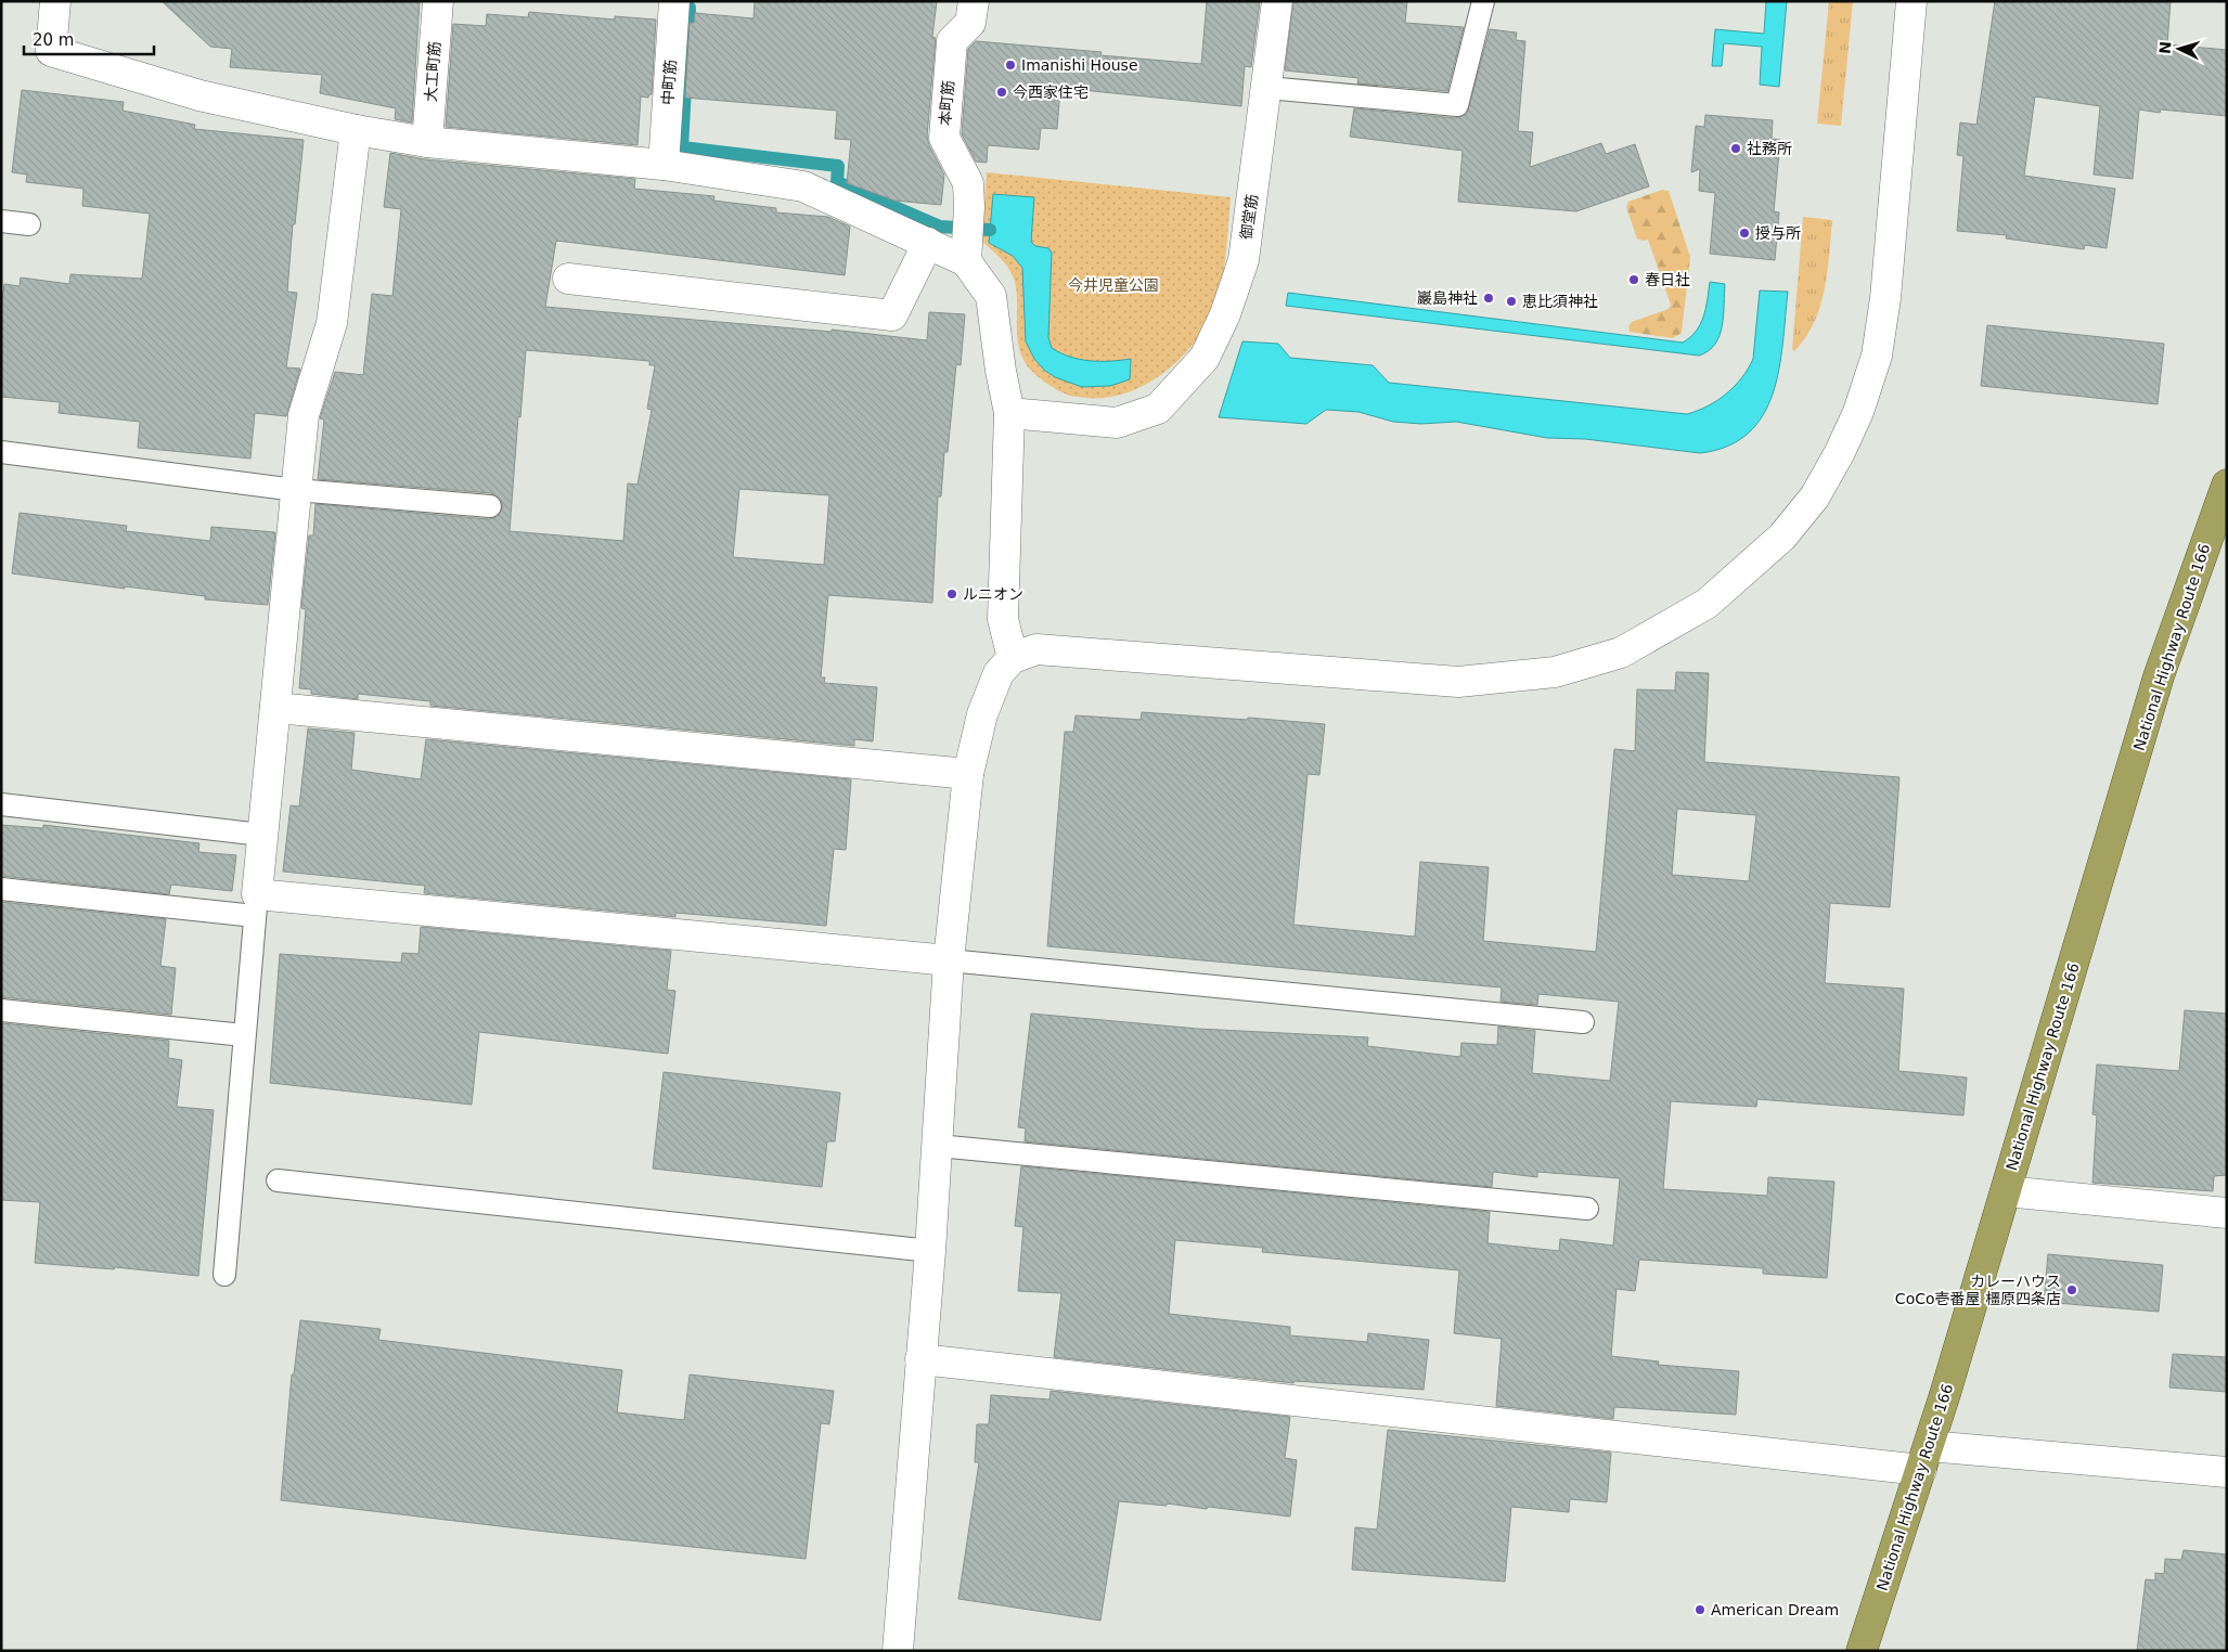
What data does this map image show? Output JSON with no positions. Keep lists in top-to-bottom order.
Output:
{
  "streets": {
    "highway": ["National Highway Route 166"],
    "street": [
      "大工町筋",
      "中町筋",
      "本町筋",
      "御堂筋"
    ]
  },
  "parks": ["今井児童公園"],
  "places": [
    "Imanishi House",
    "今西家住宅",
    "社務所",
    "授与所",
    "春日社",
    "巖島神社",
    "恵比須神社",
    "ルニオン",
    "カレーハウス CoCo壱番屋 橿原四条店",
    "American Dream"
  ],
  "scale_bar": "20 m",
  "north": "left"
}
